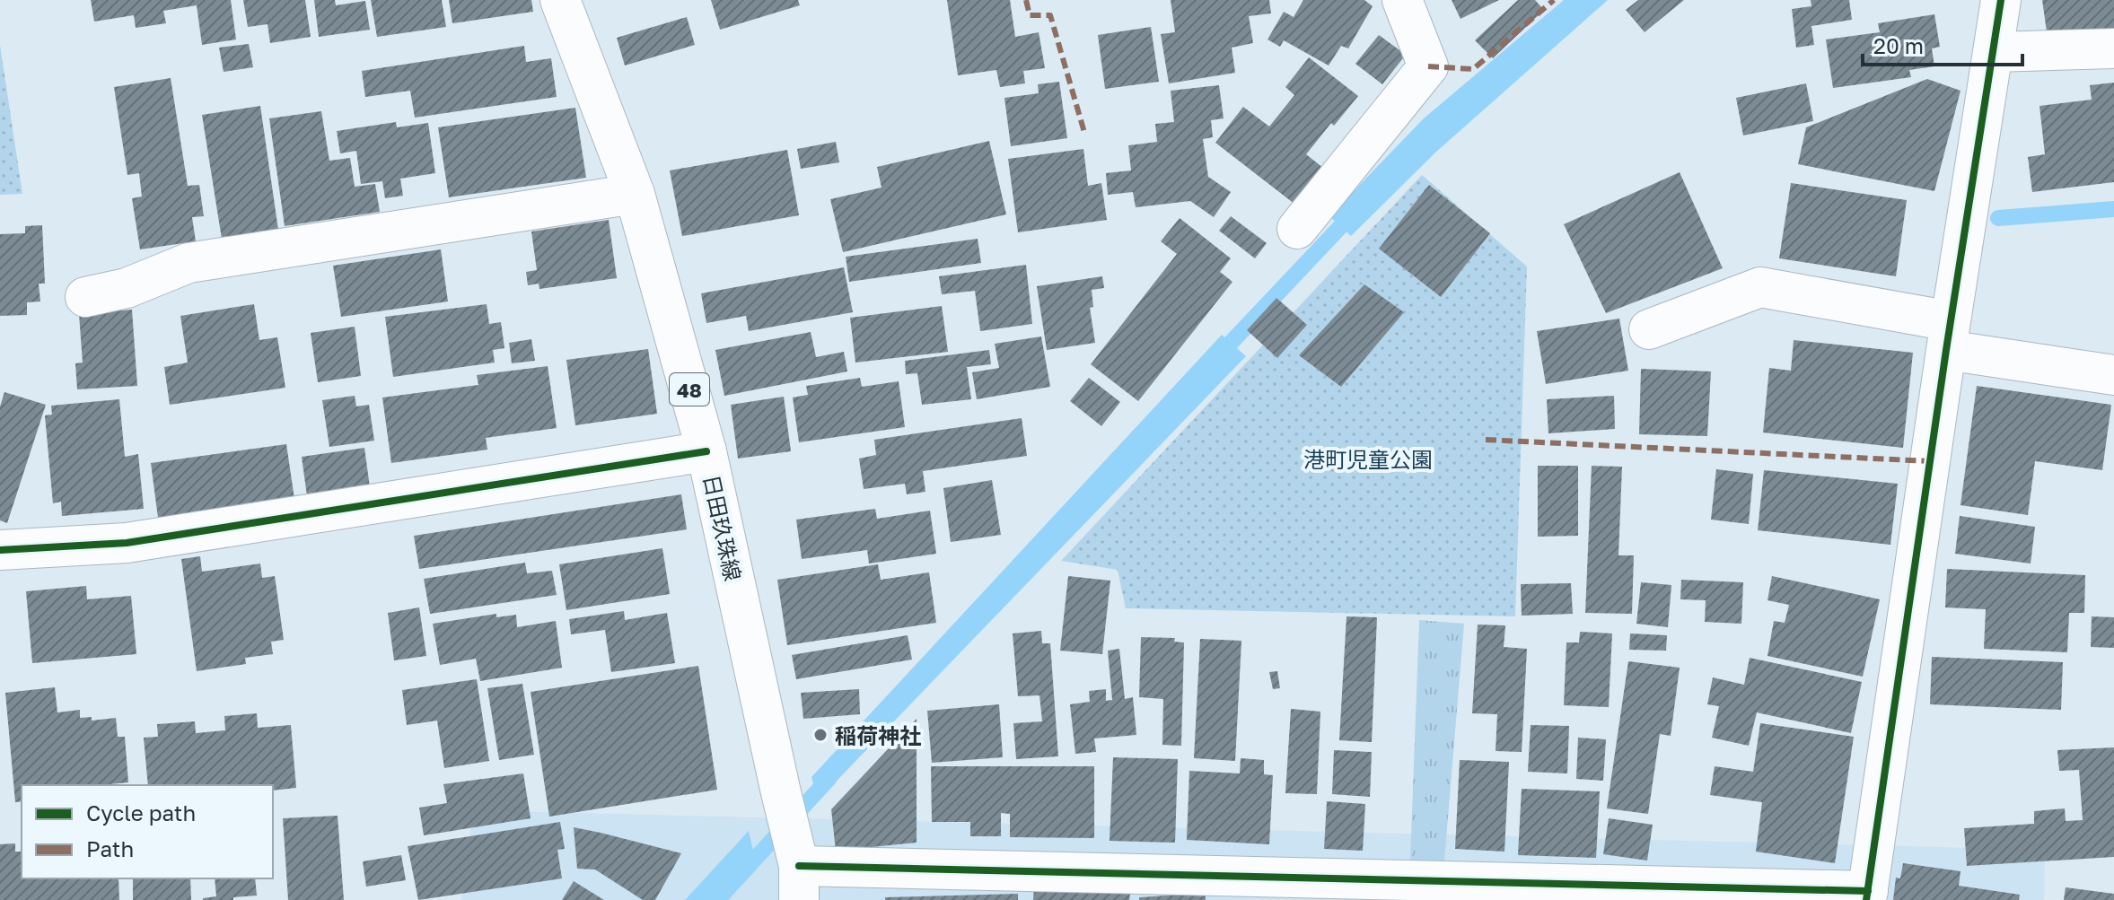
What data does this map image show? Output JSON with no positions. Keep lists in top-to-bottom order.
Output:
{
  "streets": {
    "street": ["48", "日田玖珠線"]
  },
  "parks": ["港町児童公園"],
  "places": ["稲荷神社"],
  "legend": ["Cycle path", "Path"],
  "scale_bar": "20 m"
}
